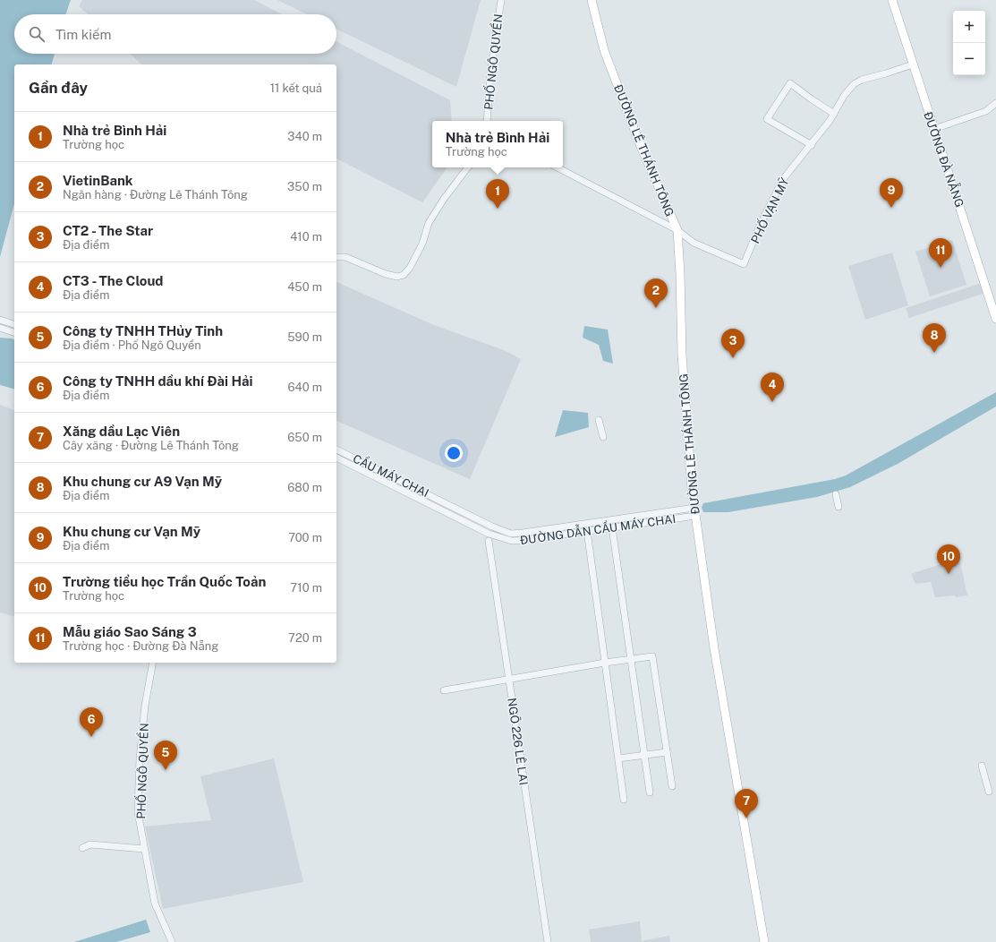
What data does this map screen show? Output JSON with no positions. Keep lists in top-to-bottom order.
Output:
{
  "streets": {
    "main road": ["ĐƯỜNG LÊ THÁNH TÔNG", "ĐƯỜNG ĐÀ NẴNG"],
    "street": [
      "PHỐ NGÔ QUYỀN",
      "PHỐ VẠN MỸ",
      "CẦU MÁY CHAI",
      "ĐƯỜNG DẪN CẦU MÁY CHAI",
      "NGÕ 226 LÊ LAI"
    ]
  },
  "crossings": [
    ["ĐƯỜNG LÊ THÁNH TÔNG", "PHỐ VẠN MỸ"],
    ["ĐƯỜNG LÊ THÁNH TÔNG", "ĐƯỜNG DẪN CẦU MÁY CHAI"],
    ["ĐƯỜNG ĐÀ NẴNG", "PHỐ VẠN MỸ"],
    ["CẦU MÁY CHAI", "ĐƯỜNG DẪN CẦU MÁY CHAI"]
  ],
  "page": {
    "map_buttons": ["+", "−"],
    "search": "Tìm kiếm",
    "heading": ["Gần đây", "11 kết quả"],
    "list": [
      {
        "mark": "1",
        "name": "Nhà trẻ Bình Hải",
        "note": "Trường học",
        "value": "340 m"
      },
      {
        "mark": "2",
        "name": "VietinBank",
        "note": "Ngân hàng · Đường Lê Thánh Tông",
        "value": "350 m"
      },
      {
        "mark": "3",
        "name": "CT2 - The Star",
        "note": "Địa điểm",
        "value": "410 m"
      },
      {
        "mark": "4",
        "name": "CT3 - The Cloud",
        "note": "Địa điểm",
        "value": "450 m"
      },
      {
        "mark": "5",
        "name": "Công ty TNHH THủy Tinh",
        "note": "Địa điểm · Phố Ngô Quyền",
        "value": "590 m"
      },
      {
        "mark": "6",
        "name": "Công ty TNHH dầu khí Đài Hải",
        "note": "Địa điểm",
        "value": "640 m"
      },
      {
        "mark": "7",
        "name": "Xăng dầu Lạc Viên",
        "note": "Cây xăng · Đường Lê Thánh Tông",
        "value": "650 m"
      },
      {
        "mark": "8",
        "name": "Khu chung cư A9 Vạn Mỹ",
        "note": "Địa điểm",
        "value": "680 m"
      },
      {
        "mark": "9",
        "name": "Khu chung cư Vạn Mỹ",
        "note": "Địa điểm",
        "value": "700 m"
      },
      {
        "mark": "10",
        "name": "Trường tiểu học Trần Quốc Toản",
        "note": "Trường học",
        "value": "710 m"
      },
      {
        "mark": "11",
        "name": "Mẫu giáo Sao Sáng 3",
        "note": "Trường học · Đường Đà Nẵng",
        "value": "720 m"
      }
    ],
    "popup": ["Nhà trẻ Bình Hải", "Trường học"],
    "pins": [
      "9",
      "1",
      "11",
      "2",
      "8",
      "3",
      "4",
      "10",
      "6",
      "5",
      "7"
    ]
  }
}
